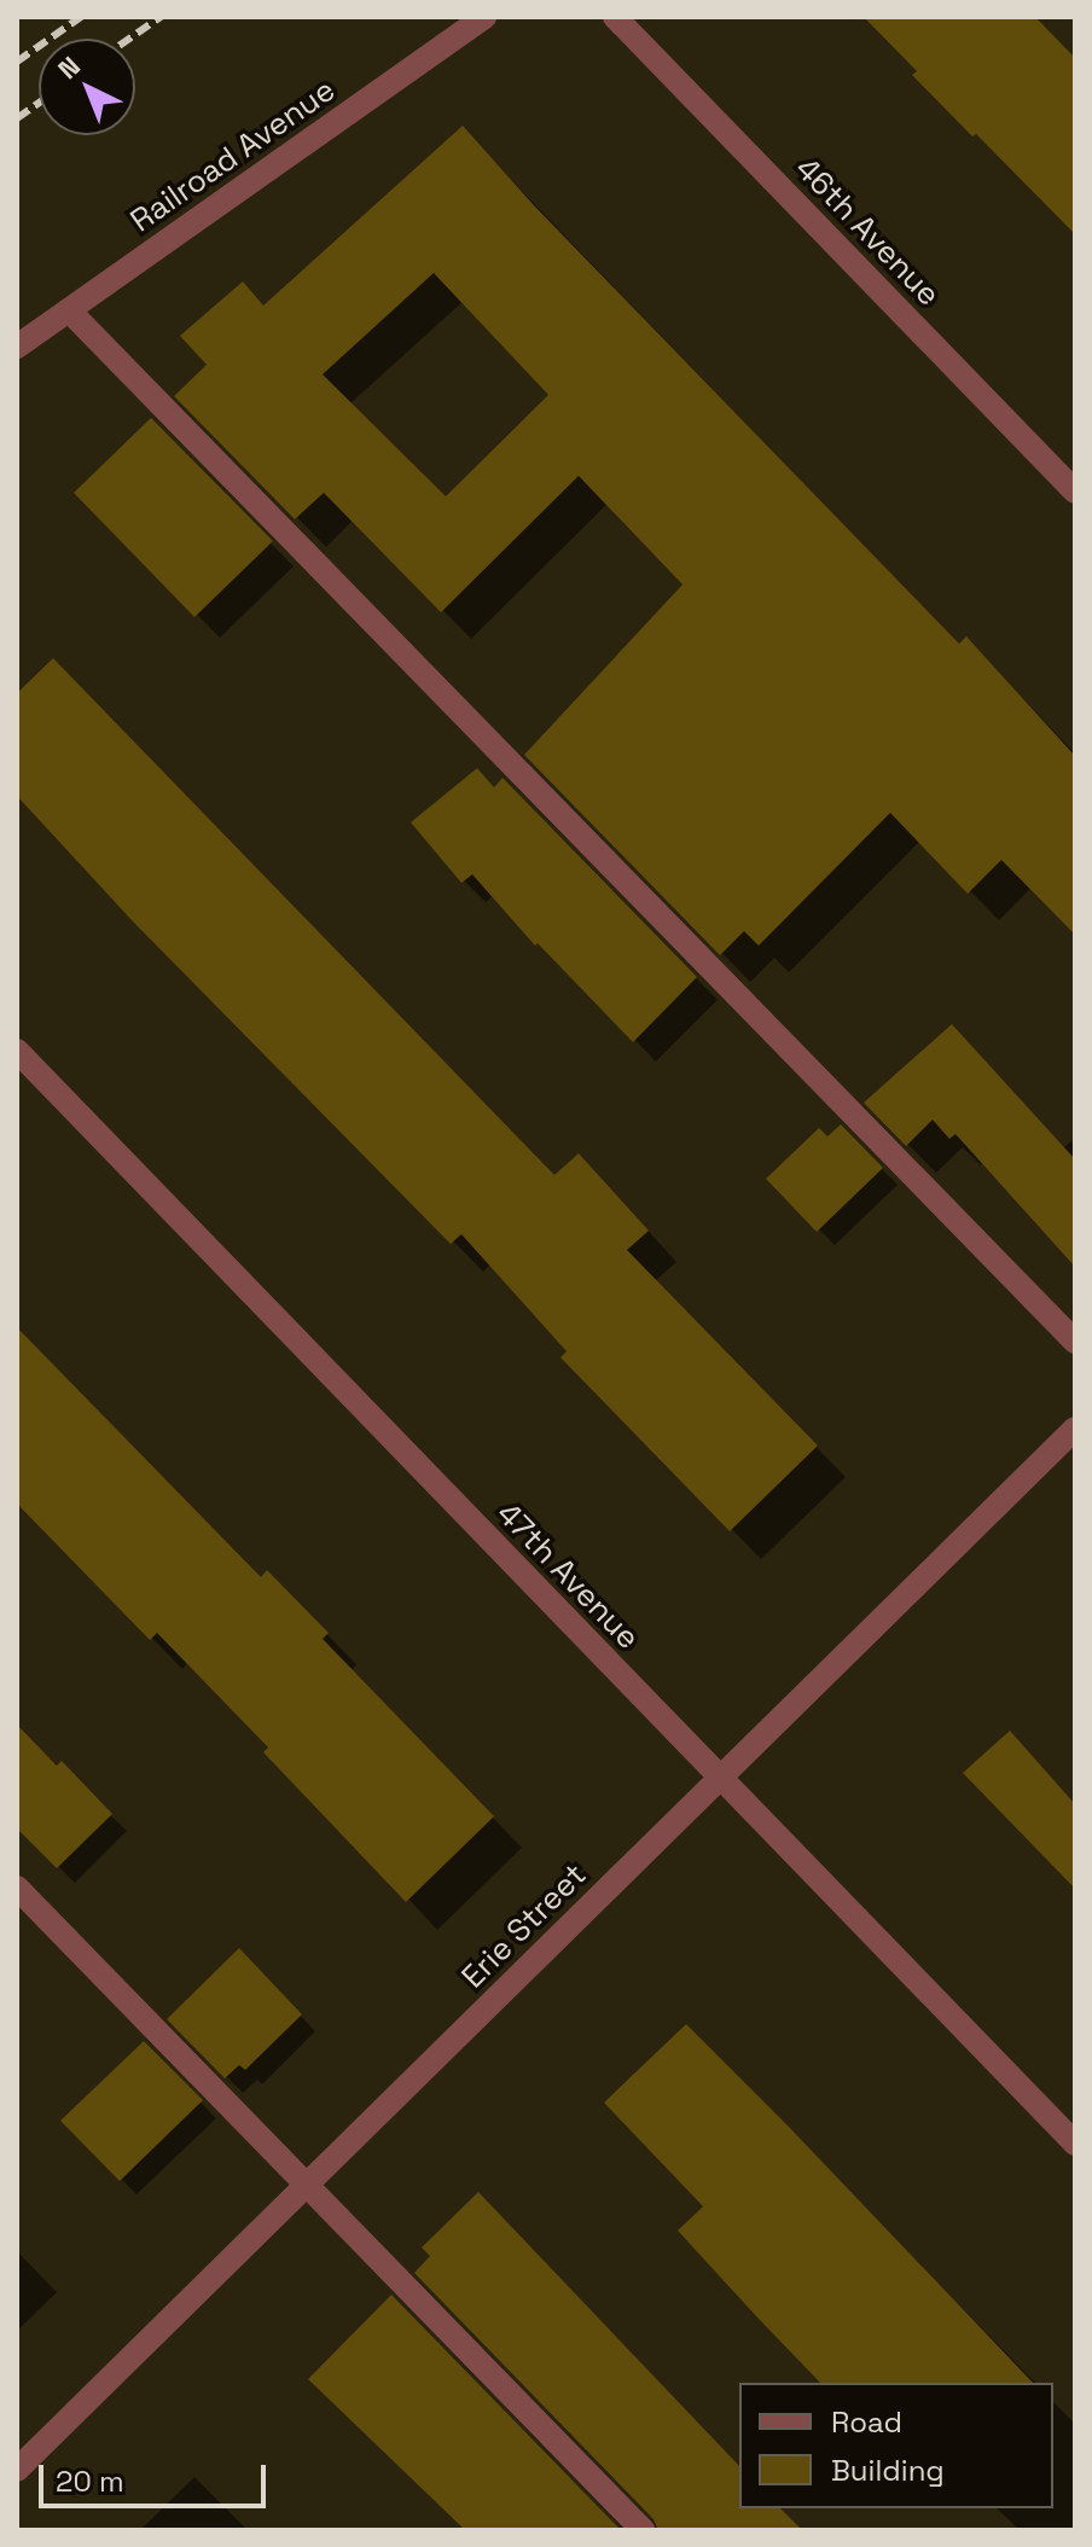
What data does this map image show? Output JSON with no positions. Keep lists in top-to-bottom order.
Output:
{
  "streets": {
    "street": [
      "Railroad Avenue",
      "46th Avenue",
      "47th Avenue",
      "Erie Street"
    ]
  },
  "crossings": [
    ["47th Avenue", "Erie Street"]
  ],
  "legend": ["Road", "Building"],
  "scale_bar": "20 m",
  "north": "top left"
}
